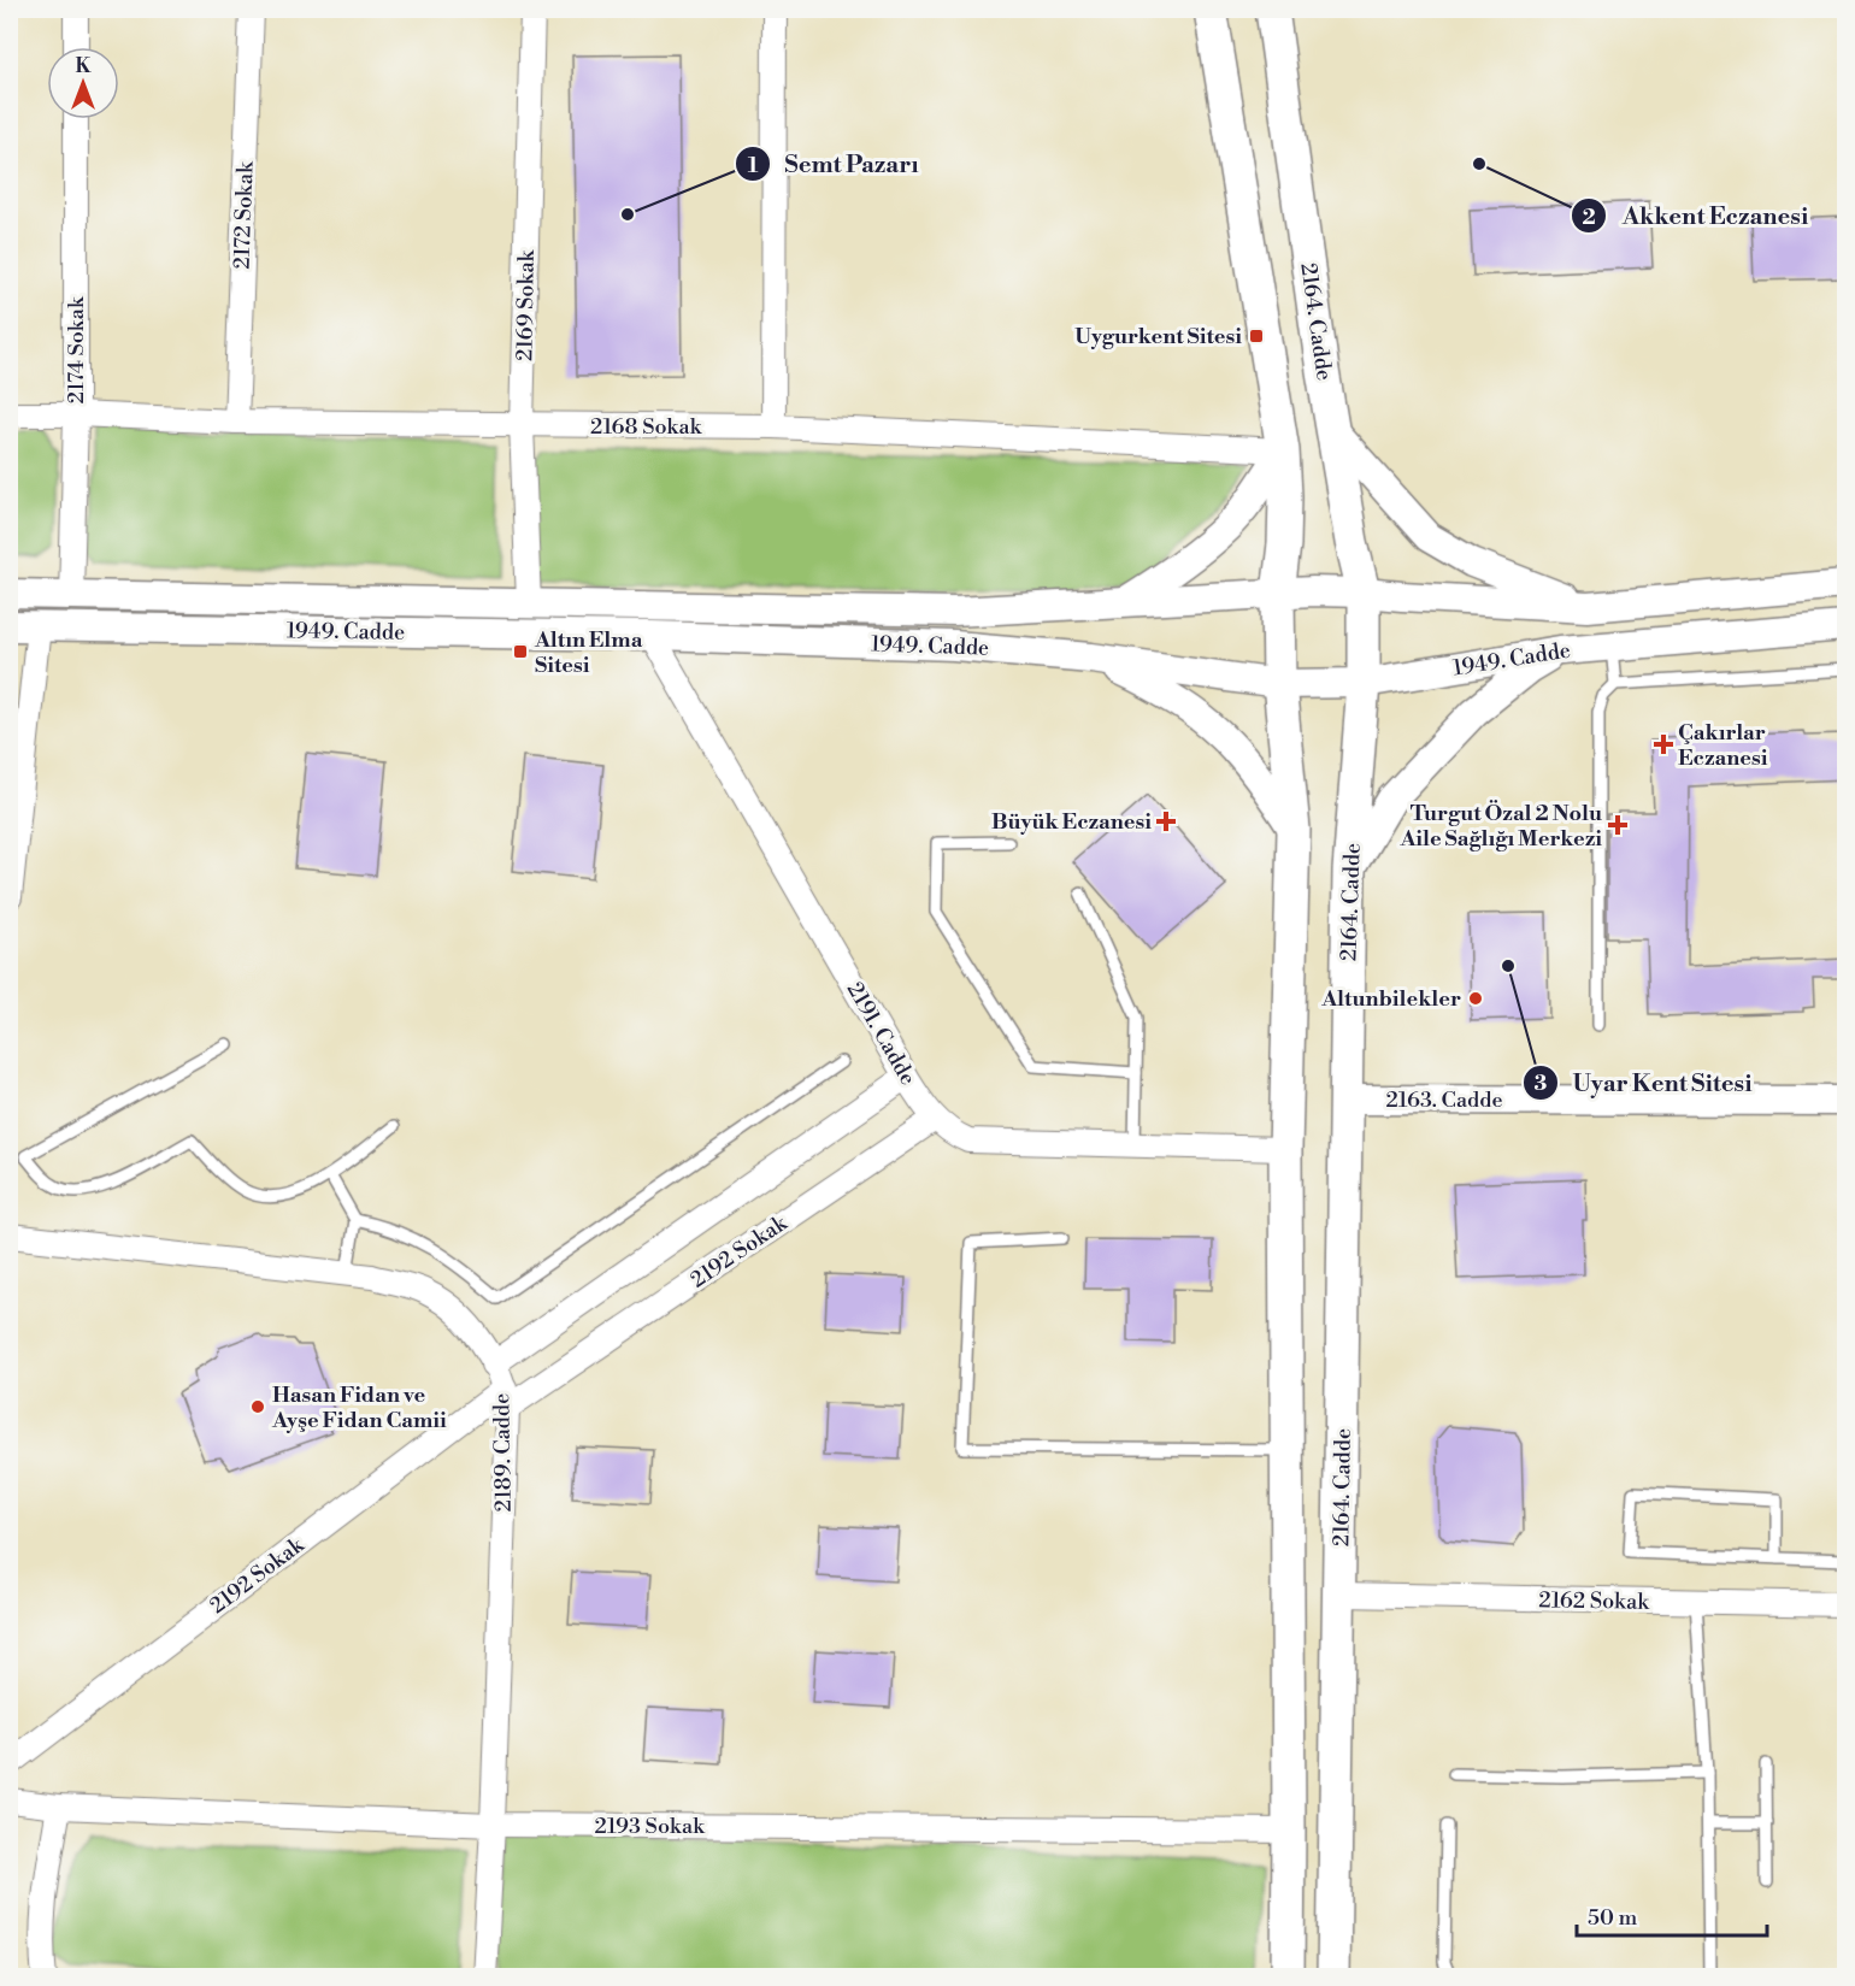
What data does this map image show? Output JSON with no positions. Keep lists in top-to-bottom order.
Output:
{
  "streets": {
    "main road": ["2164. Cadde"],
    "street": [
      "2172 Sokak",
      "2169 Sokak",
      "2174 Sokak",
      "2168 Sokak",
      "1949. Cadde",
      "2191. Cadde",
      "2163. Cadde",
      "2192 Sokak",
      "2189. Cadde",
      "2162 Sokak",
      "2193 Sokak"
    ]
  },
  "crossings": [
    ["2172 Sokak", "2168 Sokak"],
    ["2169 Sokak", "2168 Sokak"],
    ["2169 Sokak", "1949. Cadde"],
    ["2164. Cadde", "1949. Cadde"],
    ["2164. Cadde", "2163. Cadde"],
    ["2164. Cadde", "2162 Sokak"],
    ["2174 Sokak", "2168 Sokak"],
    ["2174 Sokak", "1949. Cadde"],
    ["1949. Cadde", "2191. Cadde"],
    ["2191. Cadde", "2192 Sokak"],
    ["2192 Sokak", "2189. Cadde"],
    ["2189. Cadde", "2193 Sokak"]
  ],
  "places": {
    "other": [
      "Akkent Eczanesi",
      "Semt Pazarı",
      "Uyar Kent Sitesi",
      "Altunbilekler",
      "Hasan Fidan ve Ayşe Fidan Camii"
    ],
    "transit": ["Uygurkent Sitesi", "Altın Elma Sitesi"],
    "health": ["Çakırlar Eczanesi", "Büyük Eczanesi", "Turgut Özal 2 Nolu Aile Sağlığı Merkezi"]
  },
  "scale_bar": "50 m",
  "north": "top"
}
